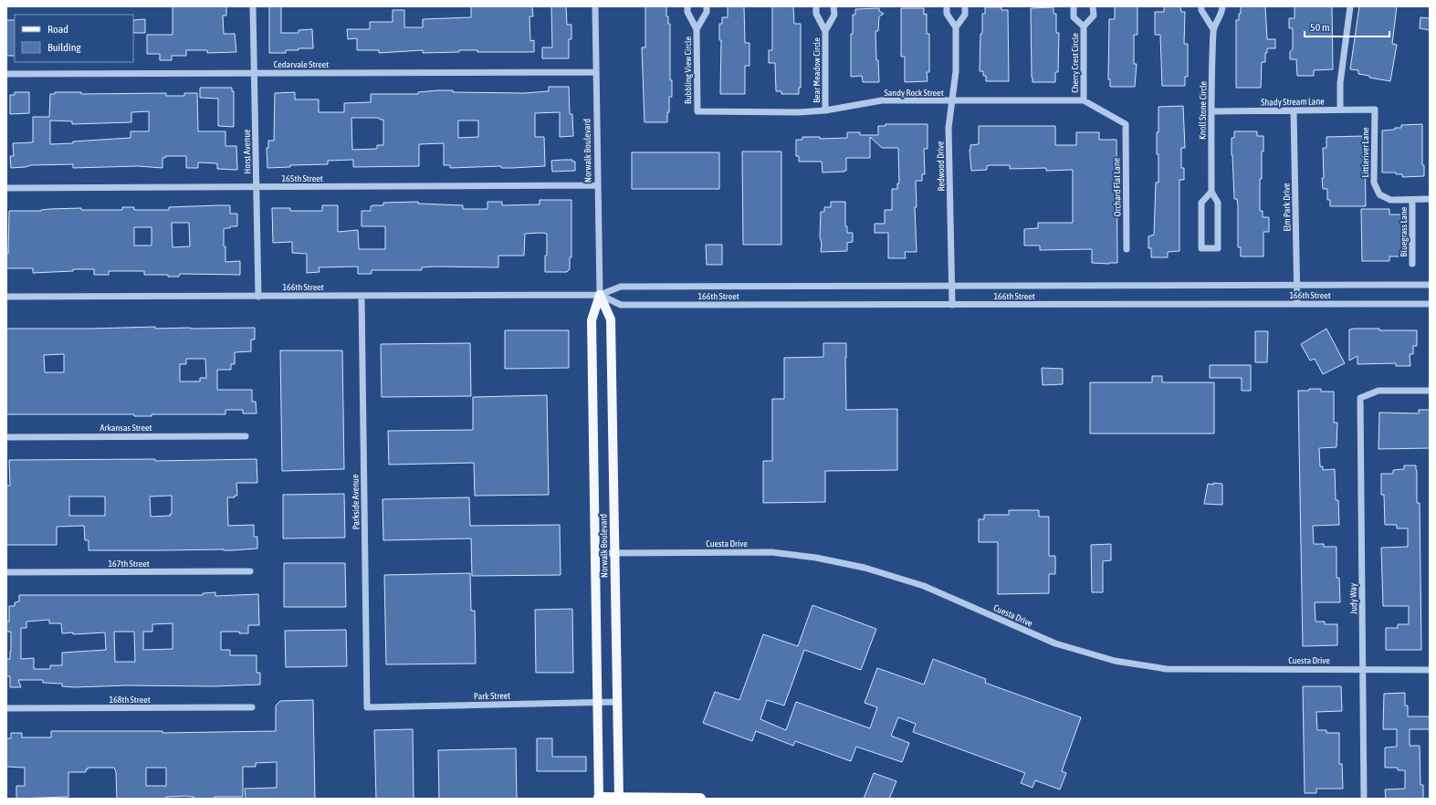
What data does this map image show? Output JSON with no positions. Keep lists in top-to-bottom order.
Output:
{
  "streets": {
    "main road": ["Norwalk Boulevard"],
    "street": [
      "Cherry Crest Circle",
      "Cedarvale Street",
      "Bubbling View Circle",
      "Bear Meadow Circle",
      "Sandy Rock Street",
      "Shady Stream Lane",
      "Knoll Stone Circle",
      "Horst Avenue",
      "Littleriver Lane",
      "Redwood Drive",
      "165th Street",
      "Orchard Flat Lane",
      "Elm Park Drive",
      "Bluegrass Lane",
      "166th Street",
      "Arkansas Street",
      "Parkside Avenue",
      "Cuesta Drive",
      "167th Street",
      "Judy Way",
      "Park Street",
      "168th Street"
    ]
  },
  "crossings": [
    ["Cherry Crest Circle", "Sandy Rock Street"],
    ["Cedarvale Street", "Norwalk Boulevard"],
    ["Cedarvale Street", "Horst Avenue"],
    ["Bubbling View Circle", "Sandy Rock Street"],
    ["Bear Meadow Circle", "Sandy Rock Street"],
    ["Sandy Rock Street", "Redwood Drive"],
    ["Sandy Rock Street", "Orchard Flat Lane"],
    ["Shady Stream Lane", "Knoll Stone Circle"],
    ["Shady Stream Lane", "Littleriver Lane"],
    ["Shady Stream Lane", "Elm Park Drive"],
    ["Norwalk Boulevard", "165th Street"],
    ["Norwalk Boulevard", "166th Street"],
    ["Norwalk Boulevard", "Cuesta Drive"],
    ["Norwalk Boulevard", "Park Street"],
    ["Horst Avenue", "165th Street"],
    ["Horst Avenue", "166th Street"],
    ["Littleriver Lane", "Bluegrass Lane"],
    ["Redwood Drive", "166th Street"],
    ["Elm Park Drive", "166th Street"],
    ["166th Street", "Parkside Avenue"],
    ["Parkside Avenue", "Park Street"],
    ["Cuesta Drive", "Judy Way"]
  ],
  "legend": ["Road", "Building"],
  "scale_bar": "50 m"
}
